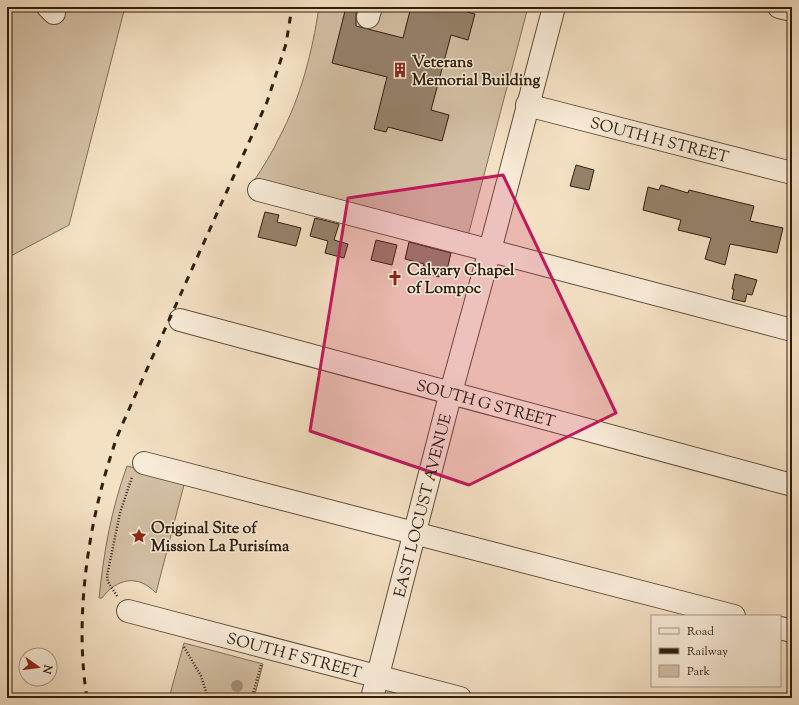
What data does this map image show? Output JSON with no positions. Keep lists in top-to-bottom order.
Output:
{
  "streets": {
    "street": [
      "SOUTH H STREET",
      "SOUTH G STREET",
      "EAST LOCUST AVENUE",
      "SOUTH F STREET"
    ]
  },
  "crossings": [
    ["SOUTH H STREET", "EAST LOCUST AVENUE"],
    ["SOUTH G STREET", "EAST LOCUST AVENUE"],
    ["EAST LOCUST AVENUE", "SOUTH F STREET"]
  ],
  "places": {
    "building": ["Veterans Memorial Building"],
    "church": ["Calvary Chapel of Lompoc"],
    "place": ["Original Site of Mission La Purisíma"]
  },
  "legend": ["Road", "Railway", "Park"],
  "north": "right"
}
